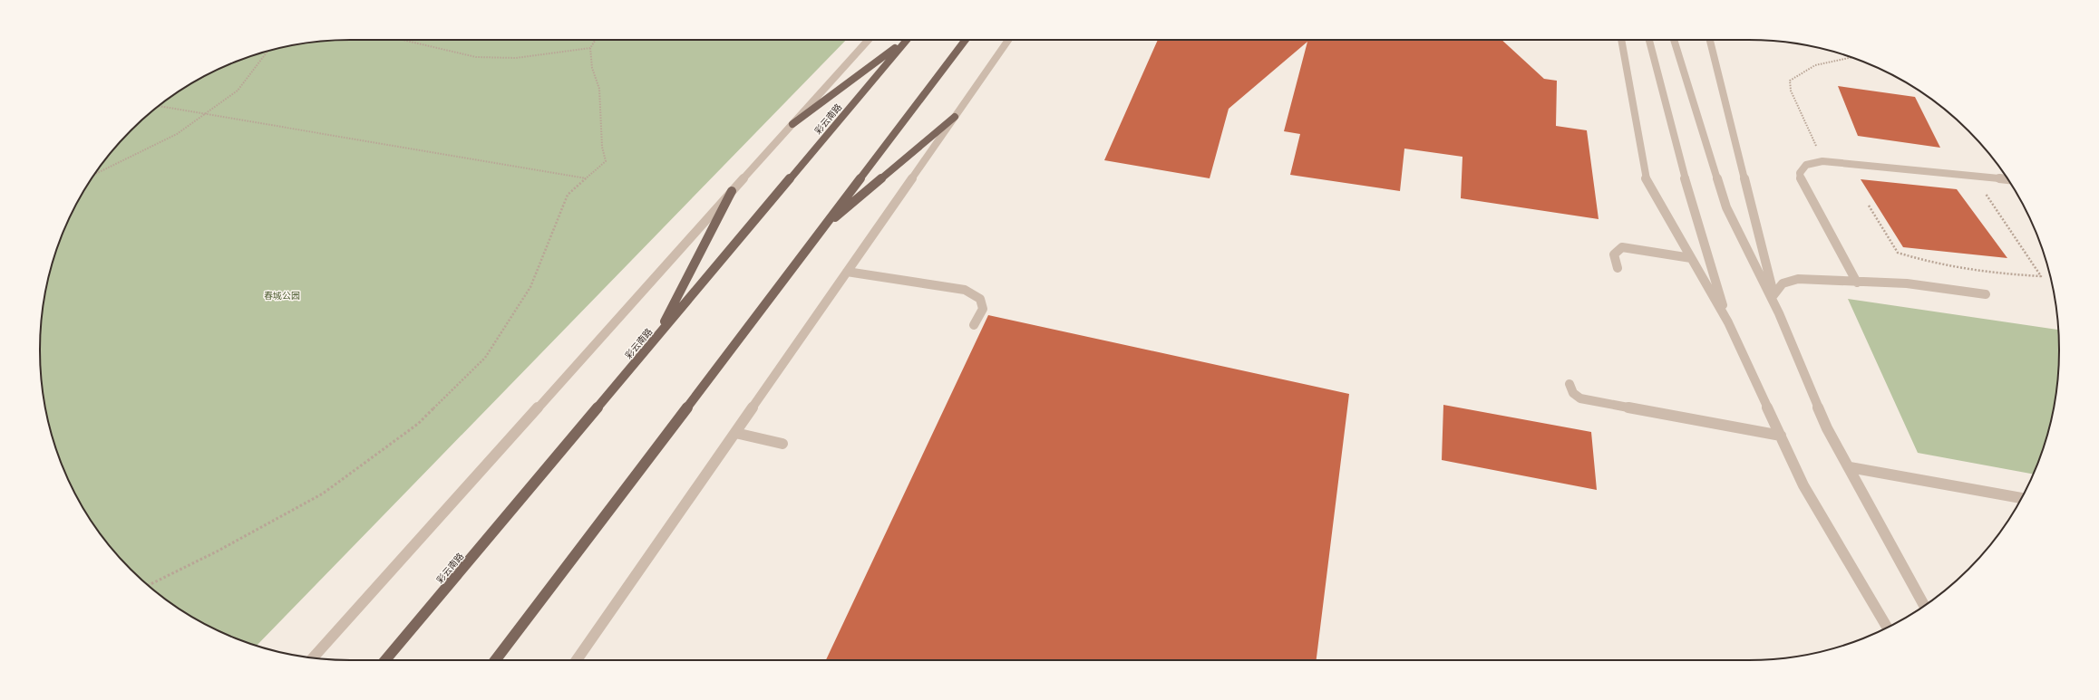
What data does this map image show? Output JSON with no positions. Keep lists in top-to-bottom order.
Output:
{
  "streets": {
    "main road": ["彩云南路"]
  },
  "parks": ["春城公园"]
}
